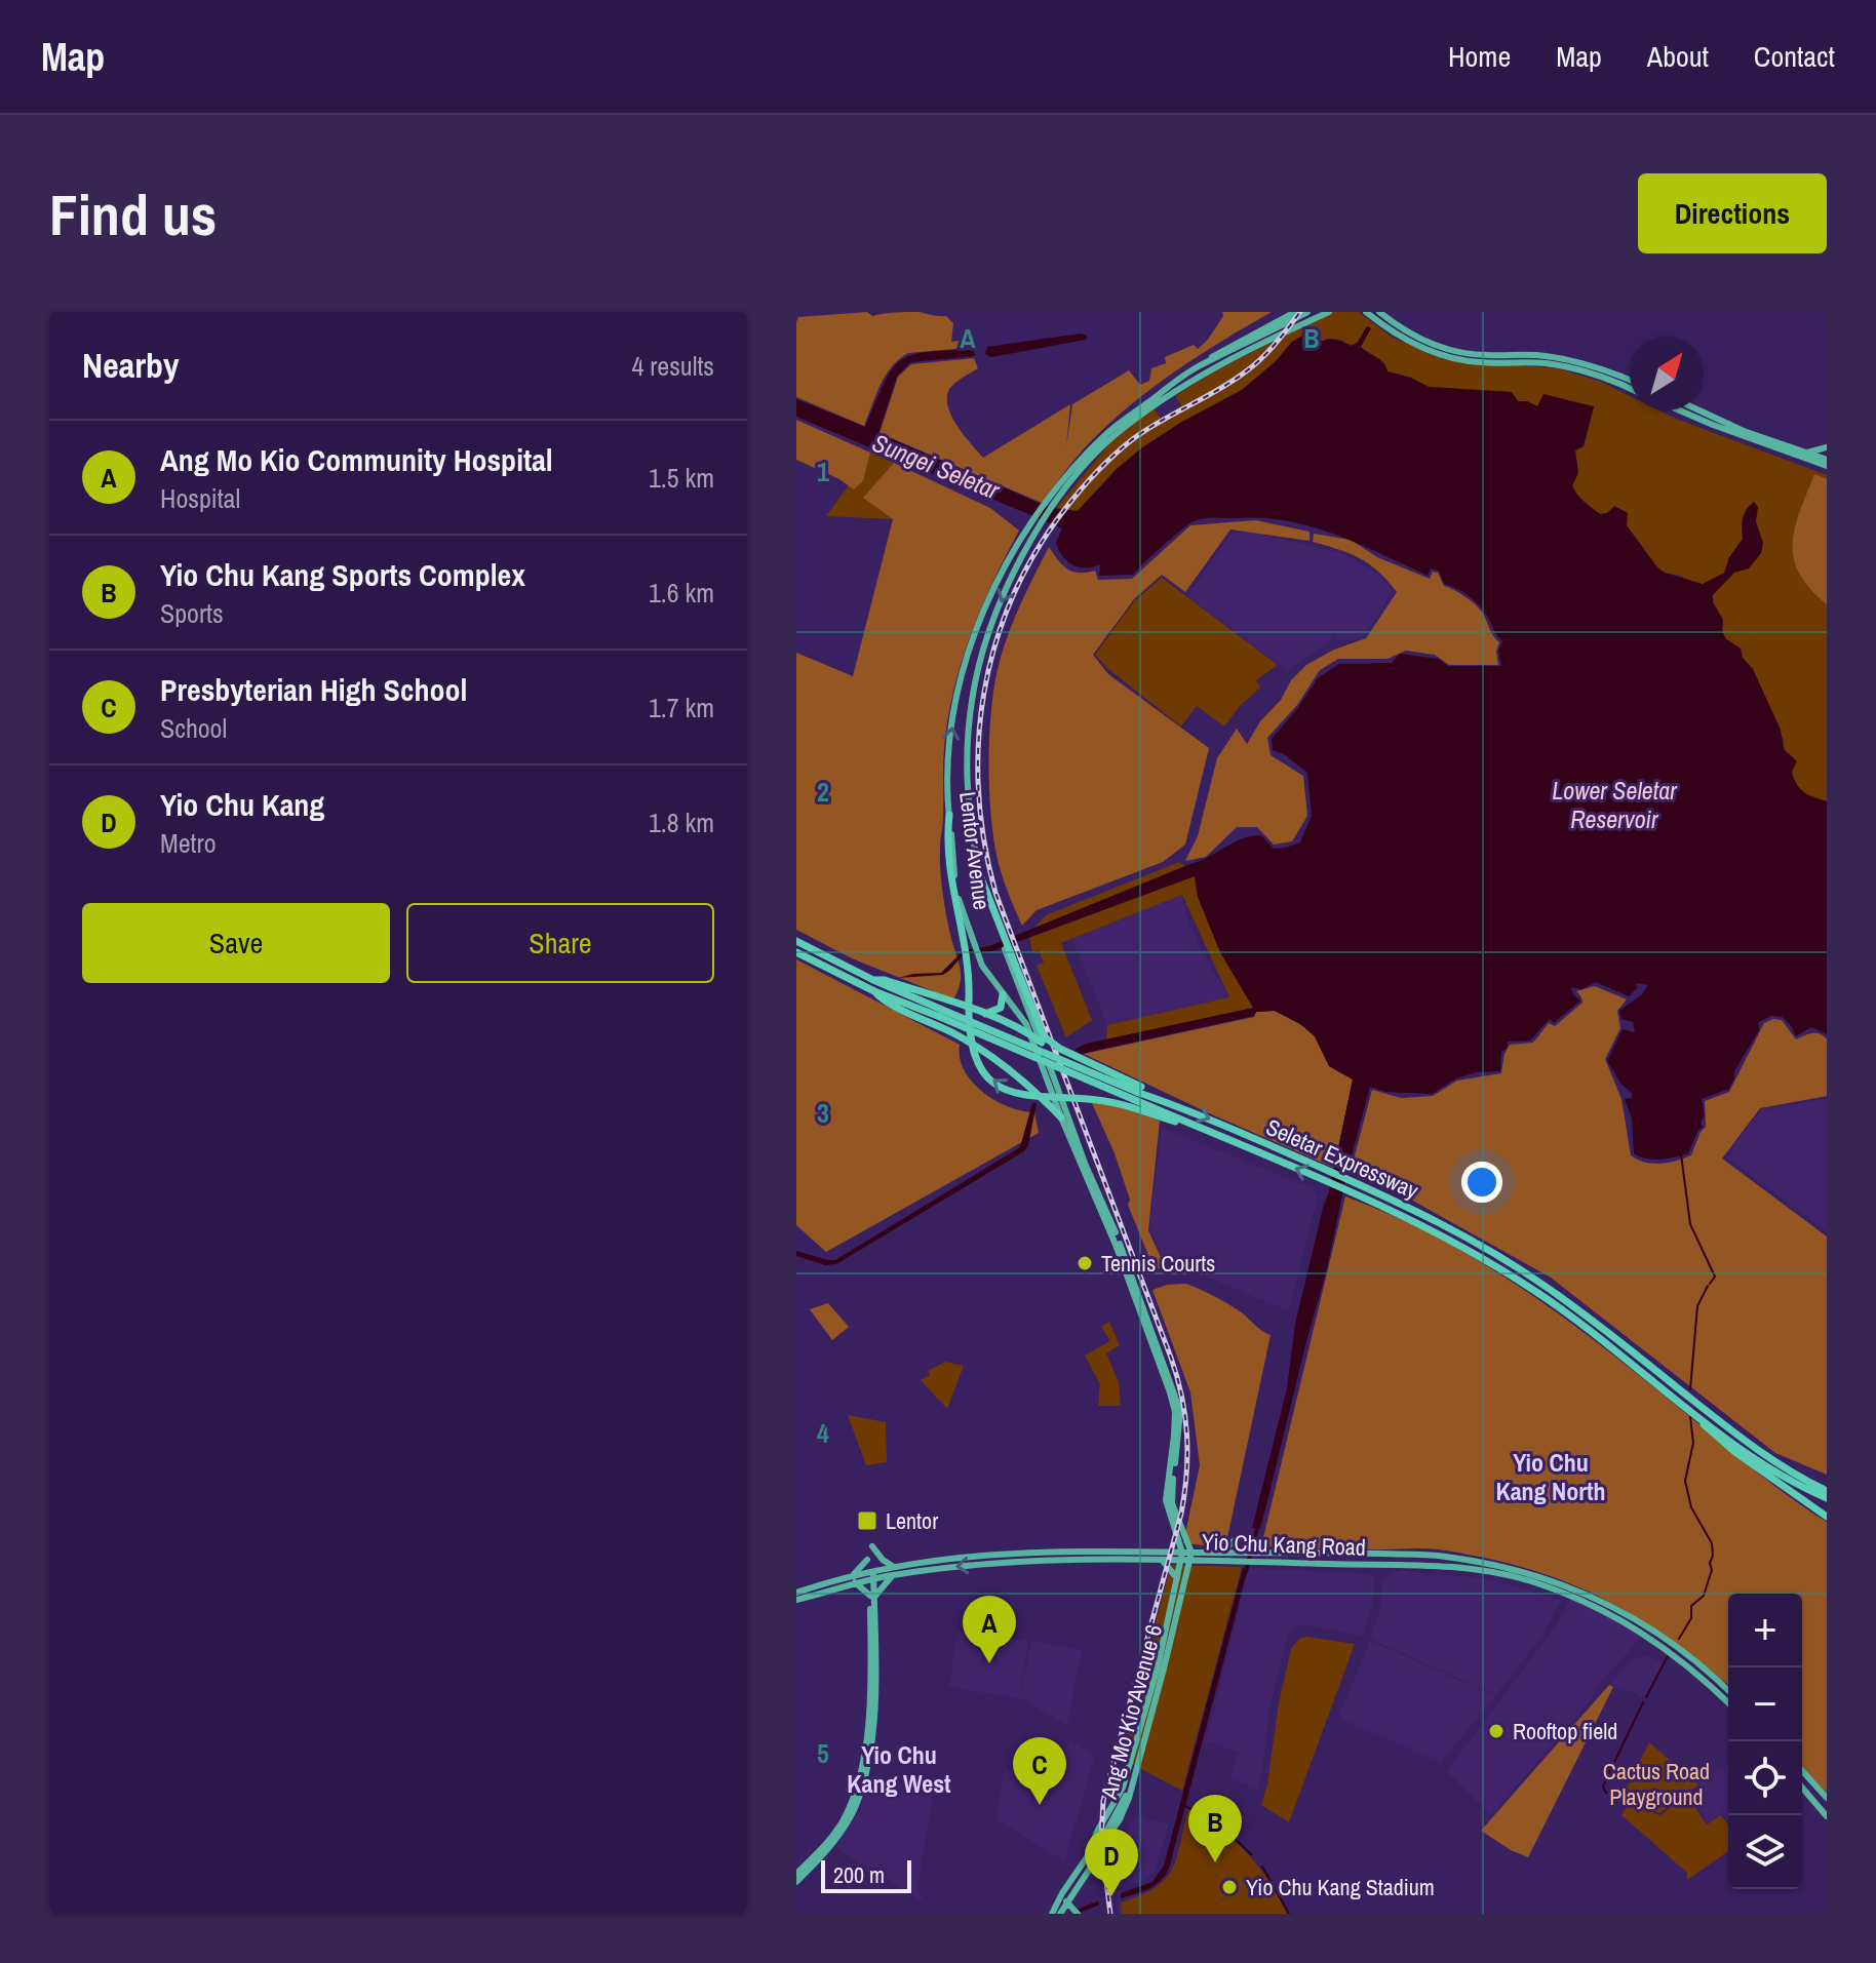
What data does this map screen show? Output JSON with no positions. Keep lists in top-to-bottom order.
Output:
{
  "streets": {
    "highway": ["Seletar Expressway"],
    "main road": ["Lentor Avenue", "Yio Chu Kang Road", "Ang Mo Kio Avenue 6"]
  },
  "crossings": [
    ["Lentor Avenue", "Yio Chu Kang Road"],
    ["Lentor Avenue", "Ang Mo Kio Avenue 6"],
    ["Yio Chu Kang Road", "Ang Mo Kio Avenue 6"]
  ],
  "districts": ["Yio Chu Kang North", "Yio Chu Kang West"],
  "water": ["Sungei Seletar", "Lower Seletar Reservoir"],
  "parks": ["Cactus Road Playground"],
  "places": {
    "other": ["Tennis Courts", "Rooftop field", "Yio Chu Kang Stadium"],
    "transit": ["Lentor"]
  },
  "scale_bar": "200 m",
  "north": "top right",
  "page": {
    "header": "Map",
    "nav": [
      "Home",
      "Map",
      "About",
      "Contact"
    ],
    "buttons": [
      "Directions",
      ["Save", "Share"]
    ],
    "title": "Find us",
    "heading": ["Nearby", "4 results"],
    "list": [
      {
        "mark": "A",
        "name": "Ang Mo Kio Community Hospital",
        "note": "Hospital",
        "value": "1.5 km"
      },
      {
        "mark": "B",
        "name": "Yio Chu Kang Sports Complex",
        "note": "Sports",
        "value": "1.6 km"
      },
      {
        "mark": "C",
        "name": "Presbyterian High School",
        "note": "School",
        "value": "1.7 km"
      },
      {
        "mark": "D",
        "name": "Yio Chu Kang",
        "note": "Metro",
        "value": "1.8 km"
      }
    ],
    "map_buttons": ["+", "−"],
    "pins": [
      "A",
      "C",
      "B",
      "D"
    ],
    "scale": "200 m"
  },
  "grid": {
    "columns": ["A", "B"],
    "rows": [
      "1",
      "2",
      "3",
      "4",
      "5"
    ]
  }
}
